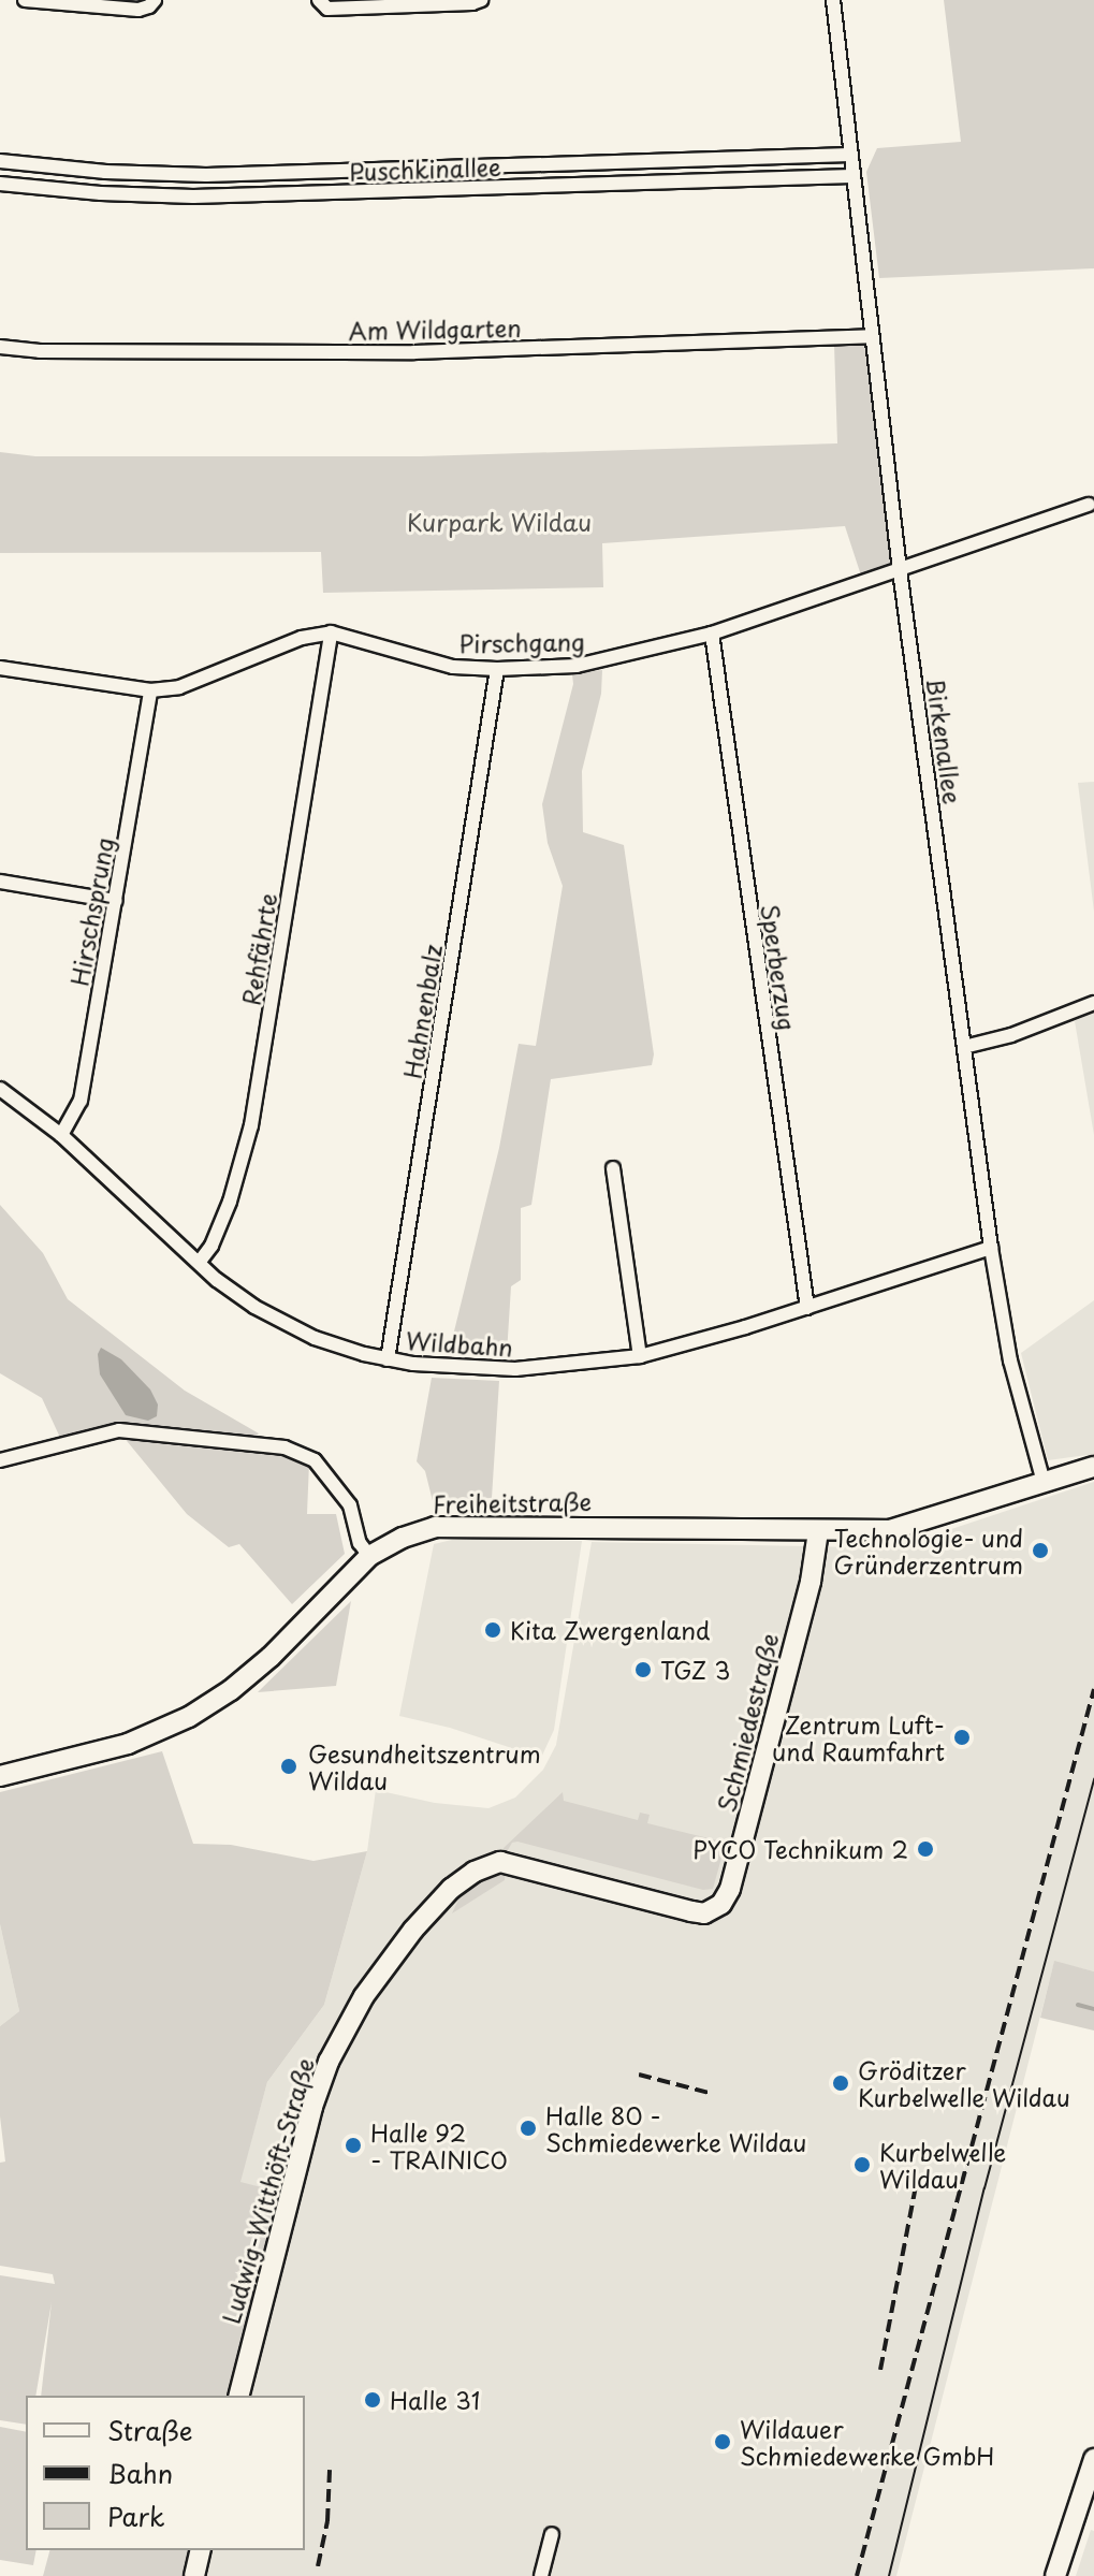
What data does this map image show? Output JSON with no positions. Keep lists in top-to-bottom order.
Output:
{
  "streets": {
    "street": [
      "Puschkinallee",
      "Am Wildgarten",
      "Pirschgang",
      "Birkenallee",
      "Hirschsprung",
      "Rehfährte",
      "Sperberzug",
      "Hahnenbalz",
      "Wildbahn",
      "Freiheitstraße",
      "Schmiedestraße",
      "Ludwig-Witthöft-Straße"
    ]
  },
  "crossings": [
    ["Puschkinallee", "Birkenallee"],
    ["Am Wildgarten", "Birkenallee"],
    ["Pirschgang", "Birkenallee"],
    ["Pirschgang", "Rehfährte"],
    ["Pirschgang", "Sperberzug"],
    ["Pirschgang", "Hahnenbalz"],
    ["Birkenallee", "Wildbahn"],
    ["Birkenallee", "Freiheitstraße"],
    ["Hirschsprung", "Wildbahn"],
    ["Rehfährte", "Wildbahn"],
    ["Sperberzug", "Wildbahn"],
    ["Hahnenbalz", "Wildbahn"],
    ["Freiheitstraße", "Schmiedestraße"],
    ["Schmiedestraße", "Ludwig-Witthöft-Straße"]
  ],
  "parks": ["Kurpark Wildau"],
  "places": [
    "Technologie- und Gründerzentrum",
    "Kita Zwergenland",
    "TGZ 3",
    "Zentrum Luft- und Raumfahrt",
    "Gesundheitszentrum Wildau",
    "PYCO Technikum 2",
    "Gröditzer Kurbelwelle Wildau",
    "Halle 80 - Schmiedewerke Wildau",
    "Halle 92 - TRAINICO",
    "Kurbelwelle Wildau",
    "Halle 31",
    "Wildauer Schmiedewerke GmbH"
  ],
  "legend": ["Straße", "Bahn", "Park"]
}
